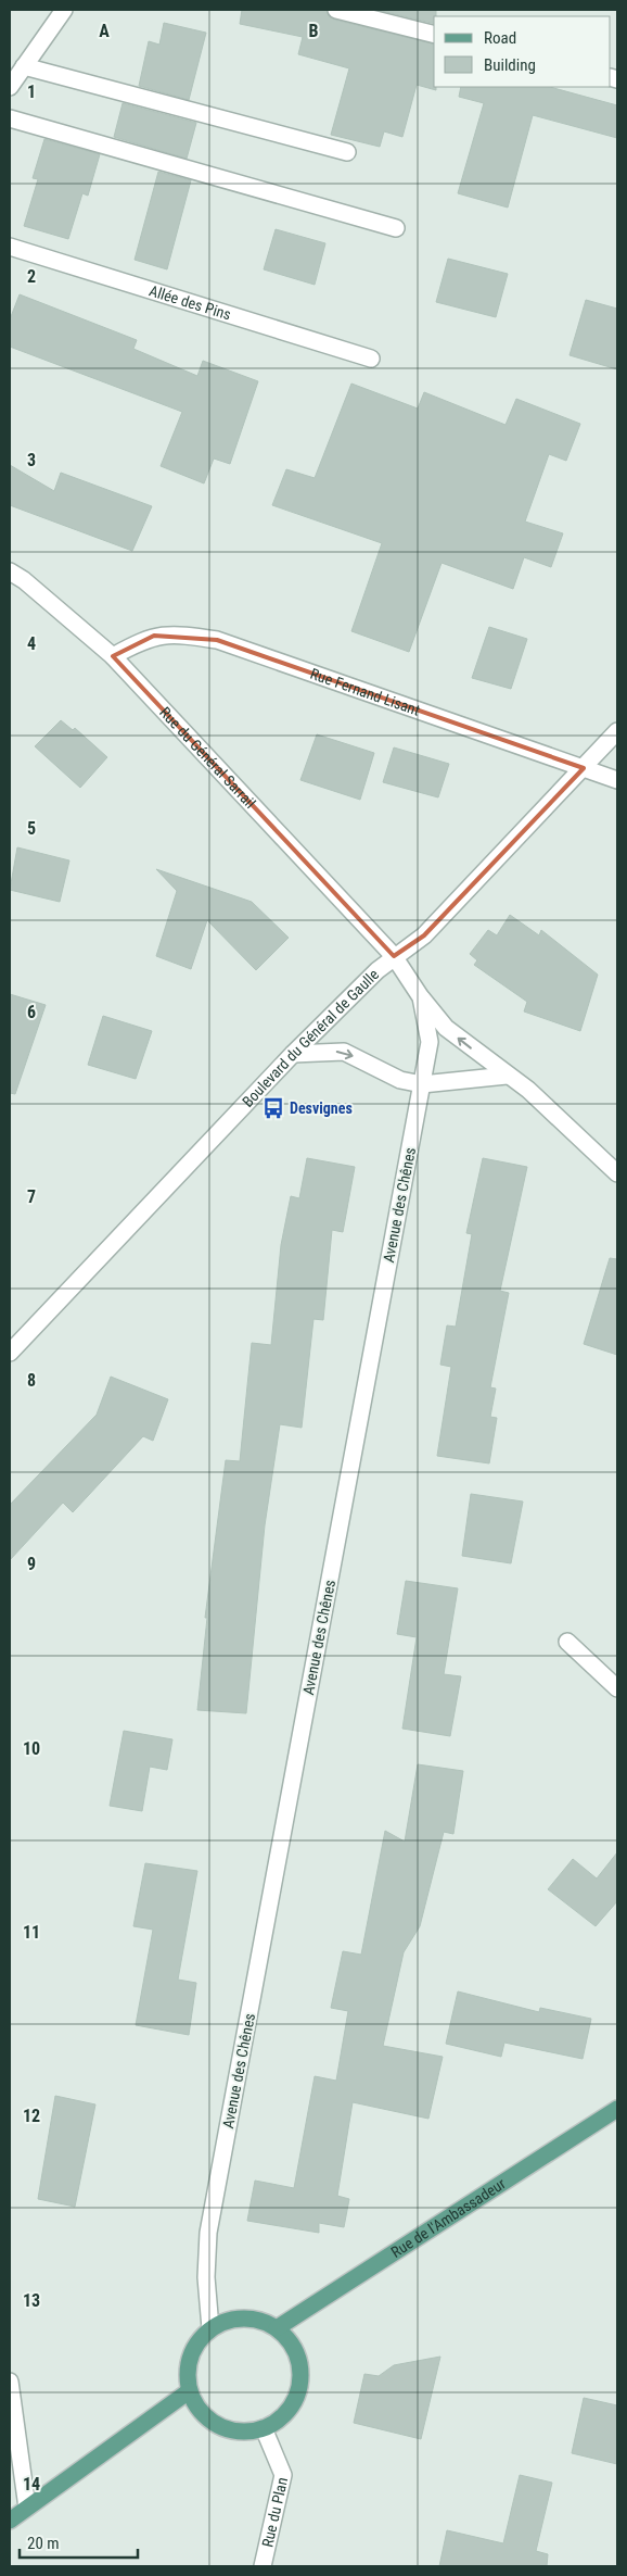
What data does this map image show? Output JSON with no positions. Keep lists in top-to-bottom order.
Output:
{
  "streets": {
    "main road": ["Rue de l'Ambassadeur"],
    "street": [
      "Allée des Pins",
      "Rue Fernand Lisant",
      "Rue du Général Sarrail",
      "Boulevard du Général de Gaulle",
      "Avenue des Chênes",
      "Rue du Plan"
    ]
  },
  "crossings": [
    ["Rue Fernand Lisant", "Rue du Général Sarrail"],
    ["Rue Fernand Lisant", "Boulevard du Général de Gaulle"],
    ["Rue du Général Sarrail", "Boulevard du Général de Gaulle"],
    ["Rue du Général Sarrail", "Avenue des Chênes"],
    ["Boulevard du Général de Gaulle", "Avenue des Chênes"],
    ["Avenue des Chênes", "Rue de l'Ambassadeur"],
    ["Avenue des Chênes", "Rue du Plan"],
    ["Rue de l'Ambassadeur", "Rue du Plan"]
  ],
  "places": {
    "bus stop": ["Desvignes"]
  },
  "legend": ["Road", "Building"],
  "scale_bar": "20 m",
  "grid": {
    "columns": ["A", "B"],
    "rows": [
      "1",
      "2",
      "3",
      "4",
      "5",
      "6",
      "7",
      "8",
      "9",
      "10",
      "11",
      "12",
      "13",
      "14"
    ]
  }
}
